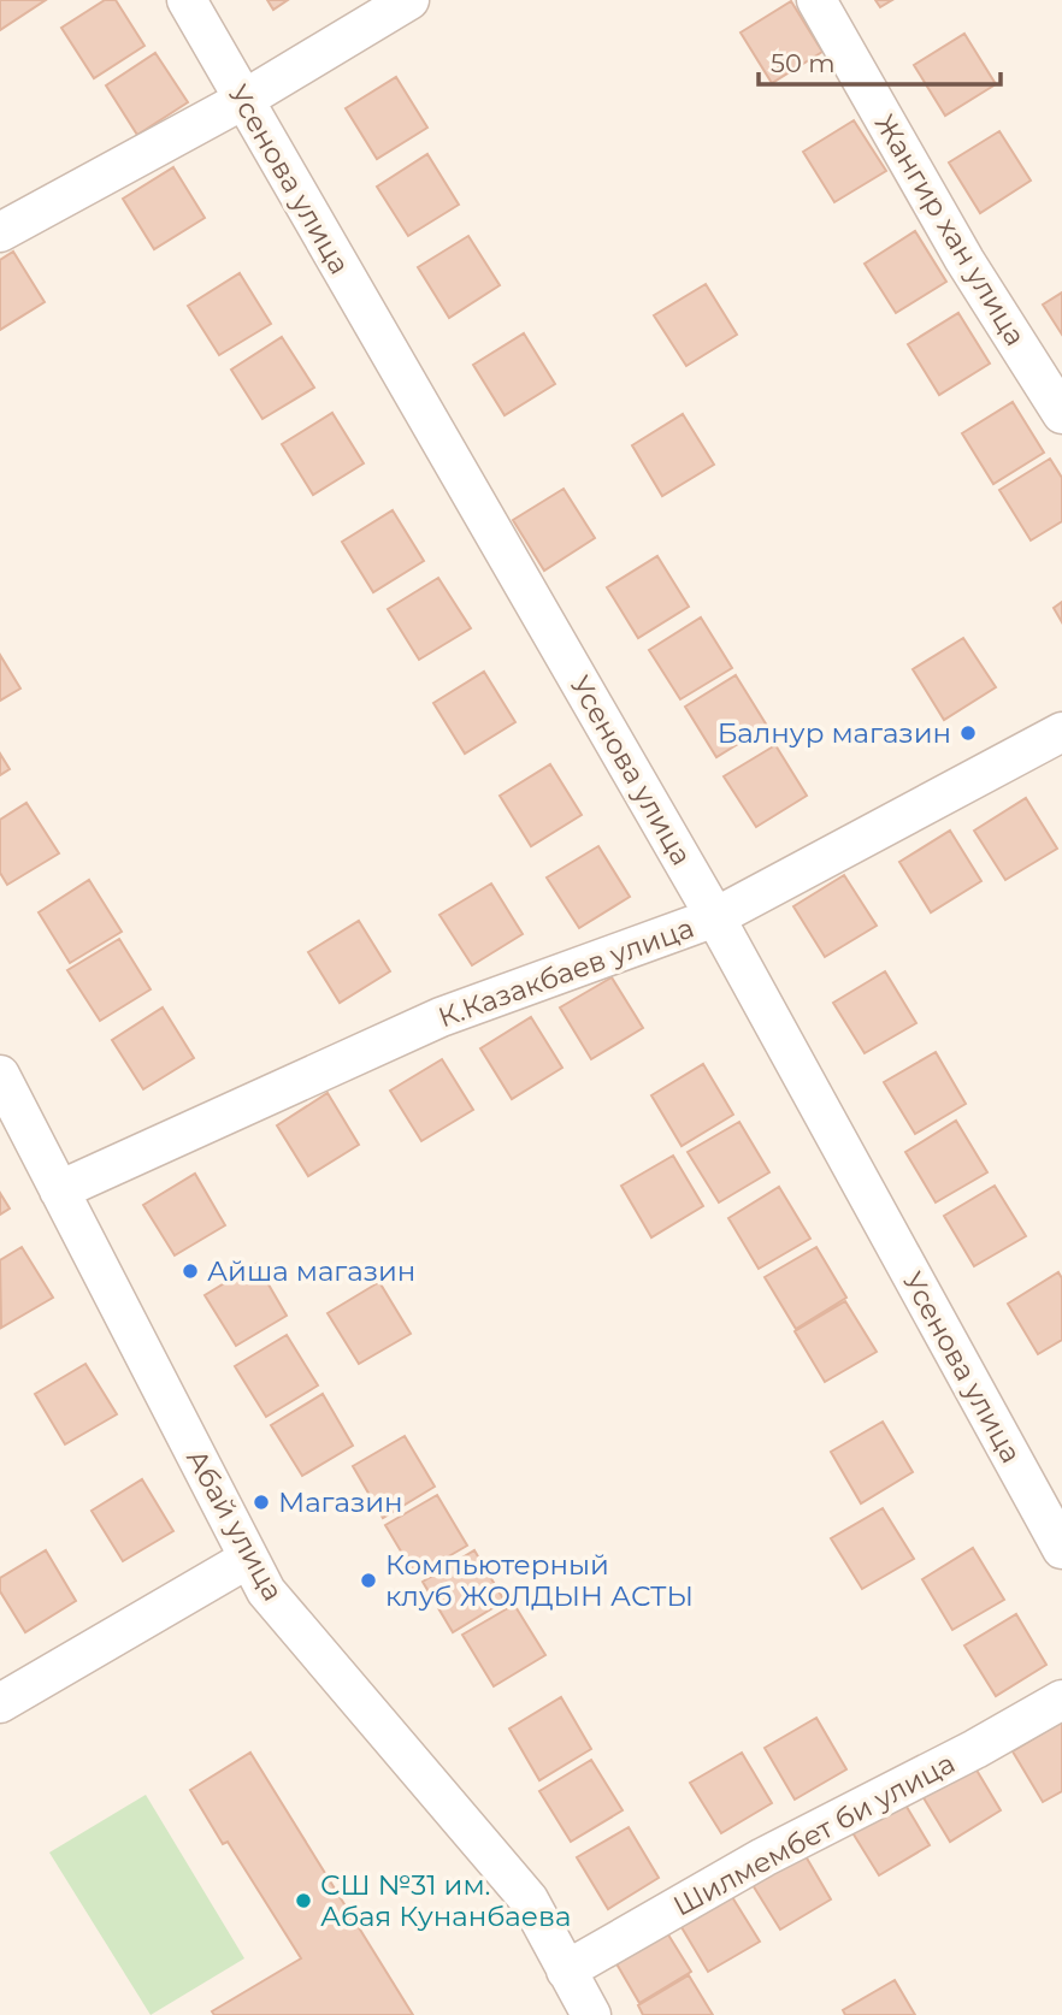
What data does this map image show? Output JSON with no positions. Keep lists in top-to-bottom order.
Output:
{
  "streets": {
    "street": [
      "Усенова улица",
      "Жангир хан улица",
      "К.Казакбаев улица",
      "Абай улица",
      "Шилмембет би улица"
    ]
  },
  "crossings": [
    ["Усенова улица", "К.Казакбаев улица"],
    ["К.Казакбаев улица", "Абай улица"],
    ["Абай улица", "Шилмембет би улица"]
  ],
  "places": [
    "Балнур магазин",
    "Айша магазин",
    "Магазин",
    "Компьютерный клуб ЖОЛДЫН АСТЫ",
    "СШ №31 им. Абая Кунанбаева"
  ],
  "scale_bar": "50 m"
}
